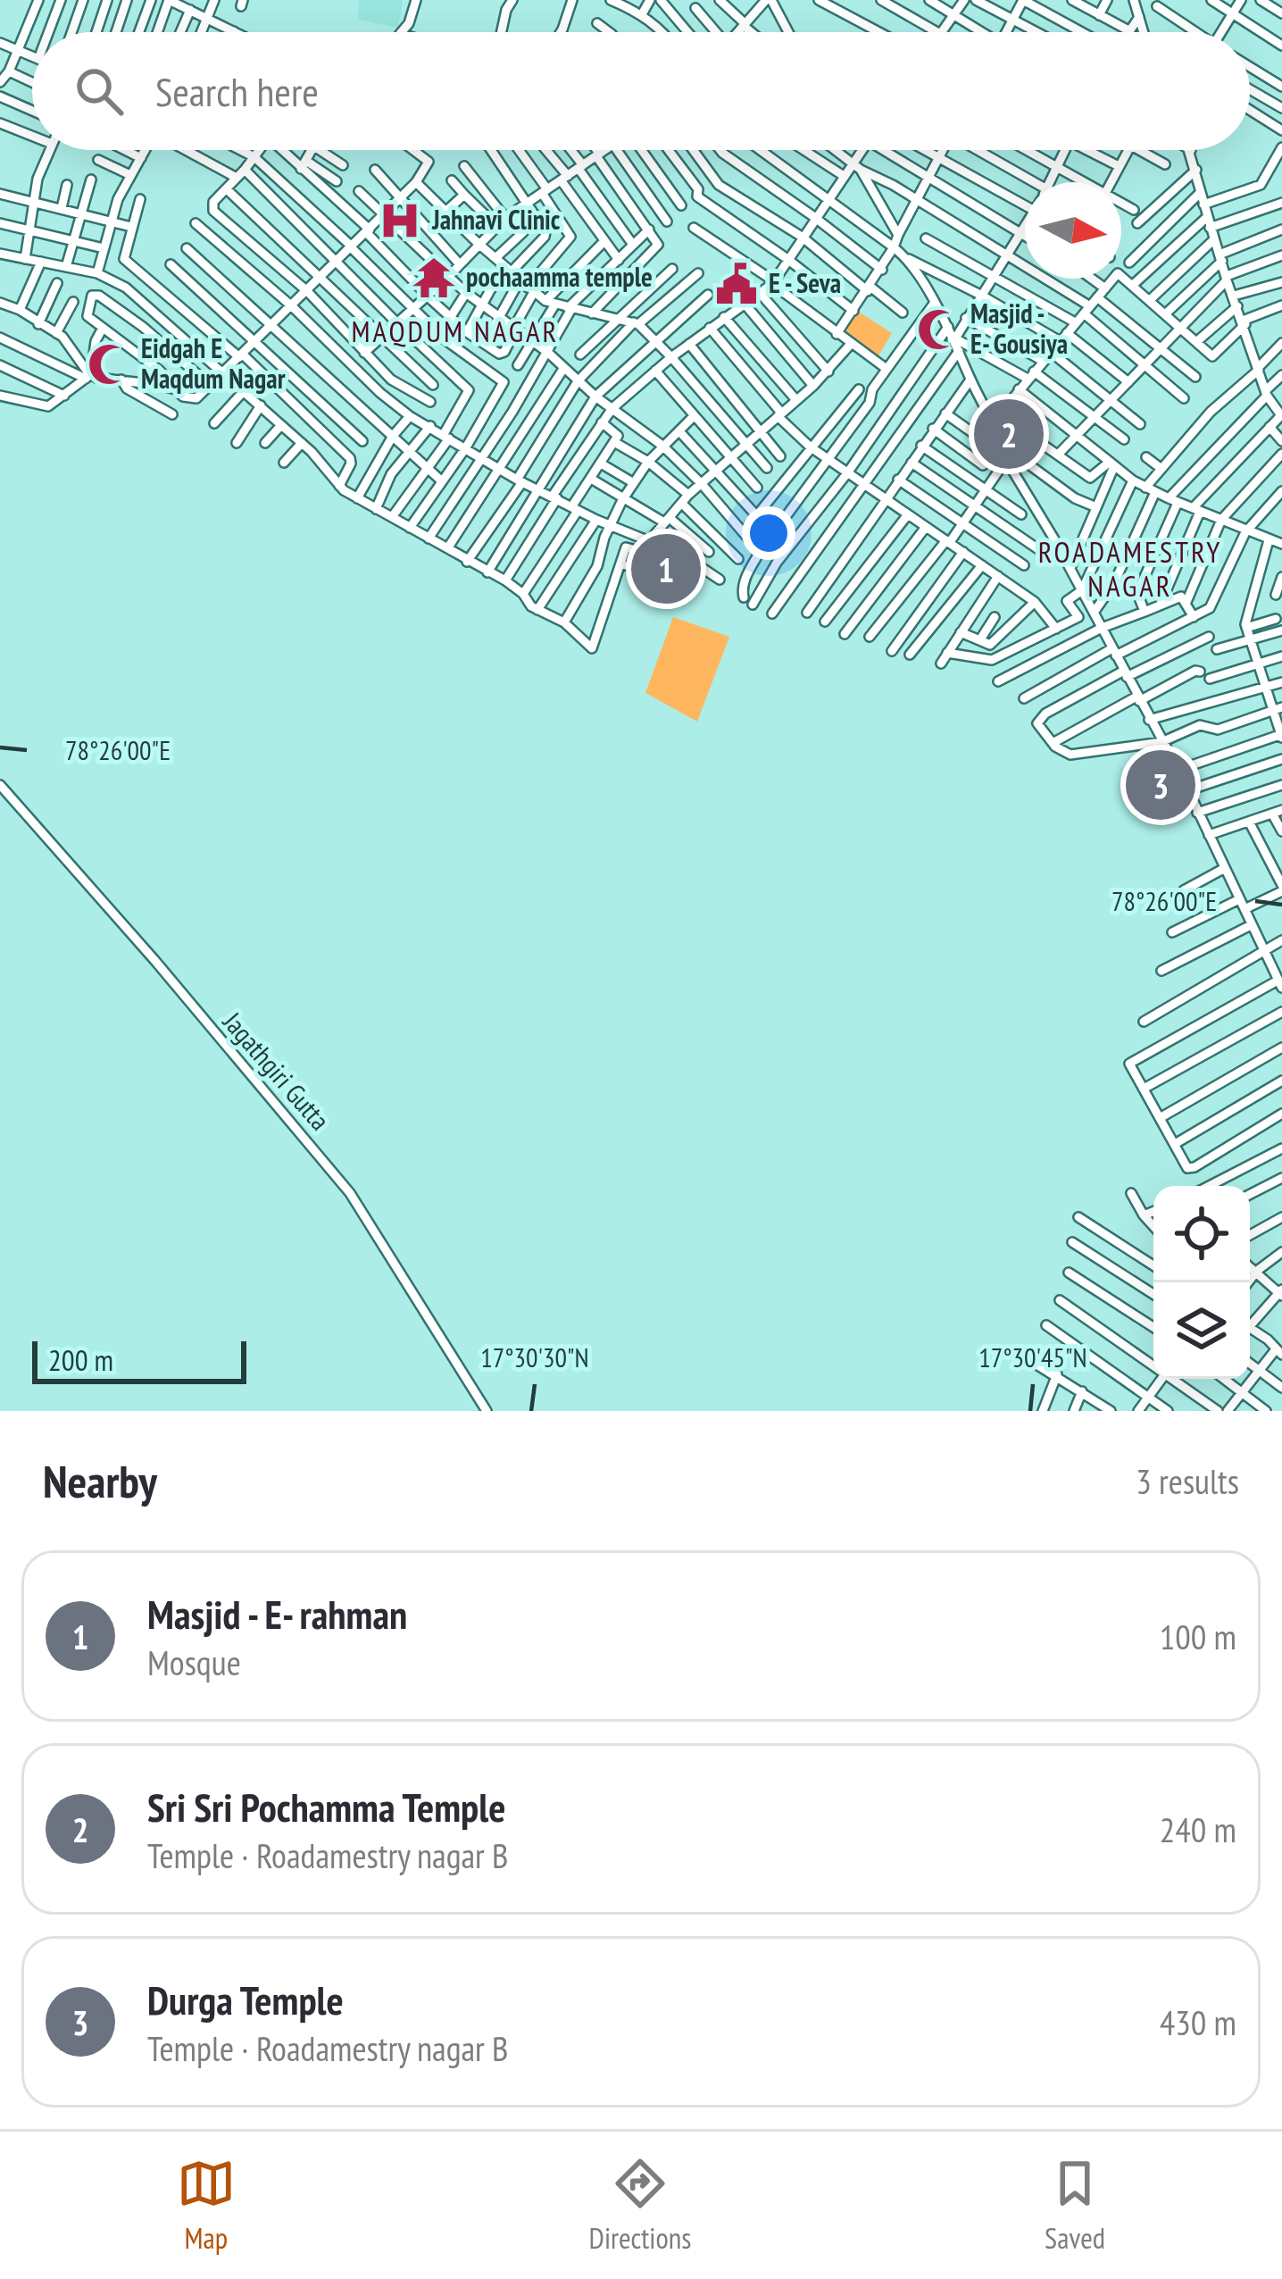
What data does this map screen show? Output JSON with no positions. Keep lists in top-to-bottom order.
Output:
{
  "streets": {
    "street": ["Jagathgiri Gutta"]
  },
  "districts": ["MAQDUM NAGAR", "ROADAMESTRY NAGAR"],
  "places": {
    "hospital": ["Jahnavi Clinic"],
    "temple": ["pochaamma temple"],
    "public building": ["E - Seva"],
    "mosque": ["Masjid - E- Gousiya", "Eidgah E Maqdum Nagar"]
  },
  "scale_bar": "200 m",
  "north": "right",
  "page": {
    "search": "Search here",
    "pins": ["2", "1", "3"],
    "scale": "200 m",
    "heading": ["Nearby", "3 results"],
    "list": [
      {
        "mark": "1",
        "name": "Masjid - E- rahman",
        "note": "Mosque",
        "value": "100 m"
      },
      {
        "mark": "2",
        "name": "Sri Sri Pochamma Temple",
        "note": "Temple · Roadamestry nagar B",
        "value": "240 m"
      },
      {
        "mark": "3",
        "name": "Durga Temple",
        "note": "Temple · Roadamestry nagar B",
        "value": "430 m"
      }
    ],
    "nav": ["Map", "Directions", "Saved"]
  },
  "coordinates": ["78°26'00\"E", "17°30'30\"N", "17°30'45\"N"]
}
